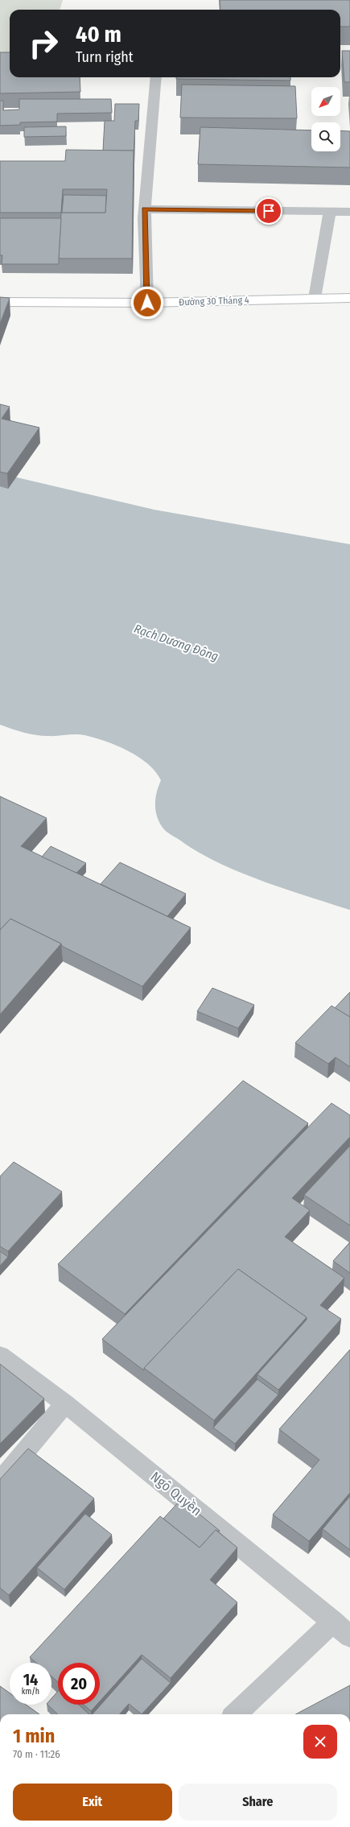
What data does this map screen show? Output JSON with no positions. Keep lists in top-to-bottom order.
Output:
{
  "streets": {
    "main road": ["Đường 30 Tháng 4"],
    "street": ["Ngô Quyền"]
  },
  "water": ["Rạch Dương Đông"],
  "north": "bottom left",
  "page": {
    "turn": ["40 m", "Turn right"],
    "speed": "14 km/h",
    "limit": "20",
    "heading": ["1 min", "70 m · 11:26"],
    "buttons": ["Exit", "Share"]
  }
}
